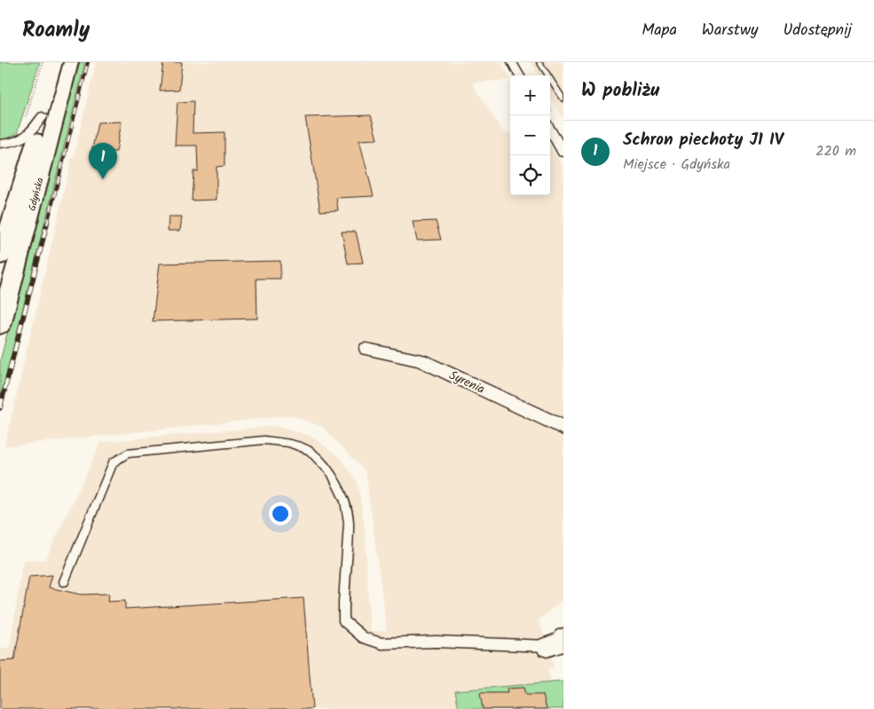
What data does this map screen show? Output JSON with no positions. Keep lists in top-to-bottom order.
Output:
{
  "streets": {
    "main road": ["Gdyńska"],
    "street": ["Syrenia"]
  },
  "page": {
    "header": "Roamly",
    "nav": ["Mapa", "Warstwy", "Udostępnij"],
    "heading": "W pobliżu",
    "map_buttons": ["+", "−"],
    "list": [
      {
        "mark": "1",
        "name": "Schron piechoty J1 IV",
        "note": "Miejsce · Gdyńska",
        "value": "220 m"
      }
    ],
    "pins": "1"
  }
}
